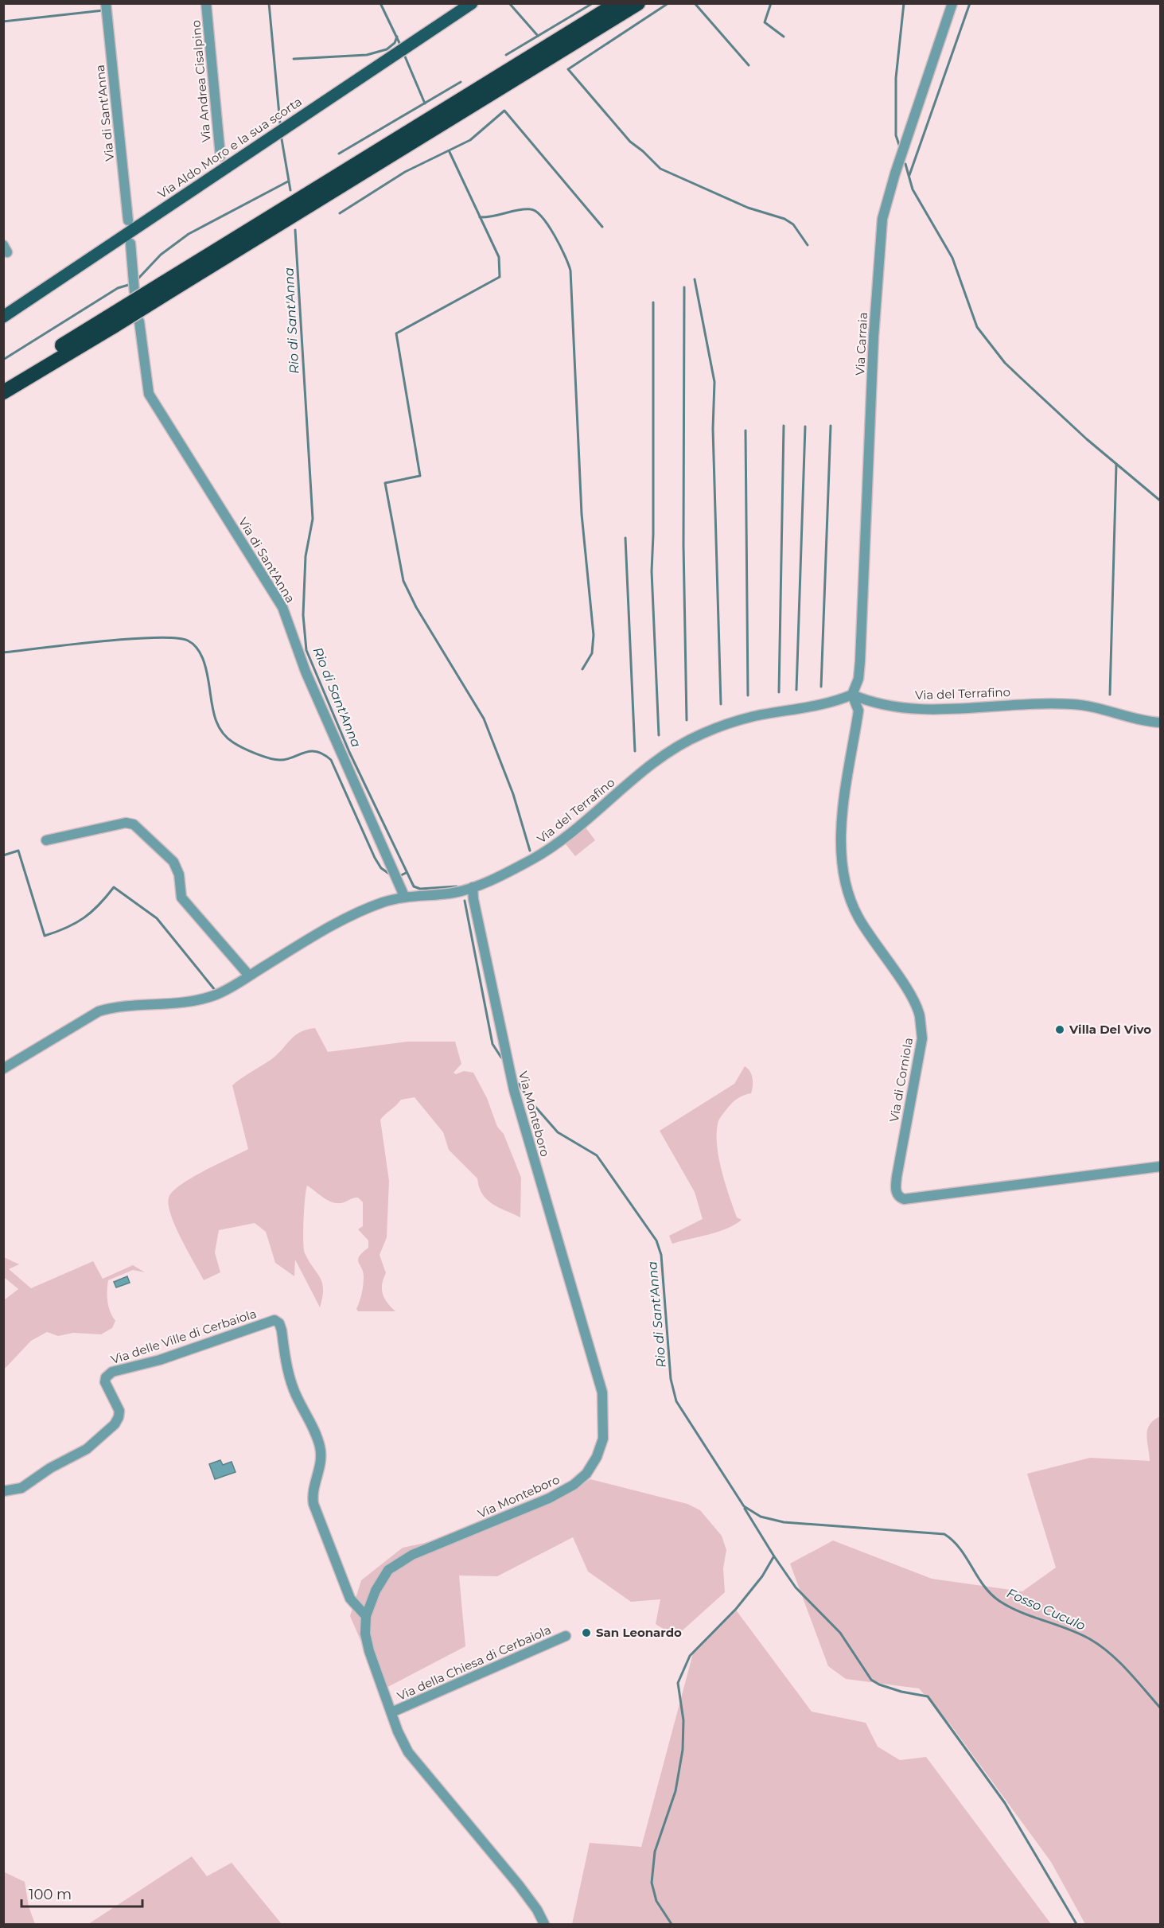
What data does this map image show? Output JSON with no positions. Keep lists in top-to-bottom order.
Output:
{
  "streets": {
    "main road": ["Via Aldo Moro e la sua scorta"],
    "street": [
      "Via Andrea Cisalpino",
      "Via di Sant'Anna",
      "Via Carraia",
      "Via del Terrafino",
      "Via di Corniola",
      "Via Monteboro",
      "Via delle Ville di Cerbaiola",
      "Via della Chiesa di Cerbaiola"
    ]
  },
  "crossings": [
    ["Via di Sant'Anna", "Via del Terrafino"],
    ["Via Carraia", "Via del Terrafino"],
    ["Via Carraia", "Via di Corniola"],
    ["Via del Terrafino", "Via di Corniola"],
    ["Via del Terrafino", "Via Monteboro"],
    ["Via Monteboro", "Via delle Ville di Cerbaiola"],
    ["Via Monteboro", "Via della Chiesa di Cerbaiola"]
  ],
  "water": ["Rio di Sant'Anna", "Fosso Cuculo"],
  "places": ["Villa Del Vivo", "San Leonardo"],
  "scale_bar": "100 m"
}
